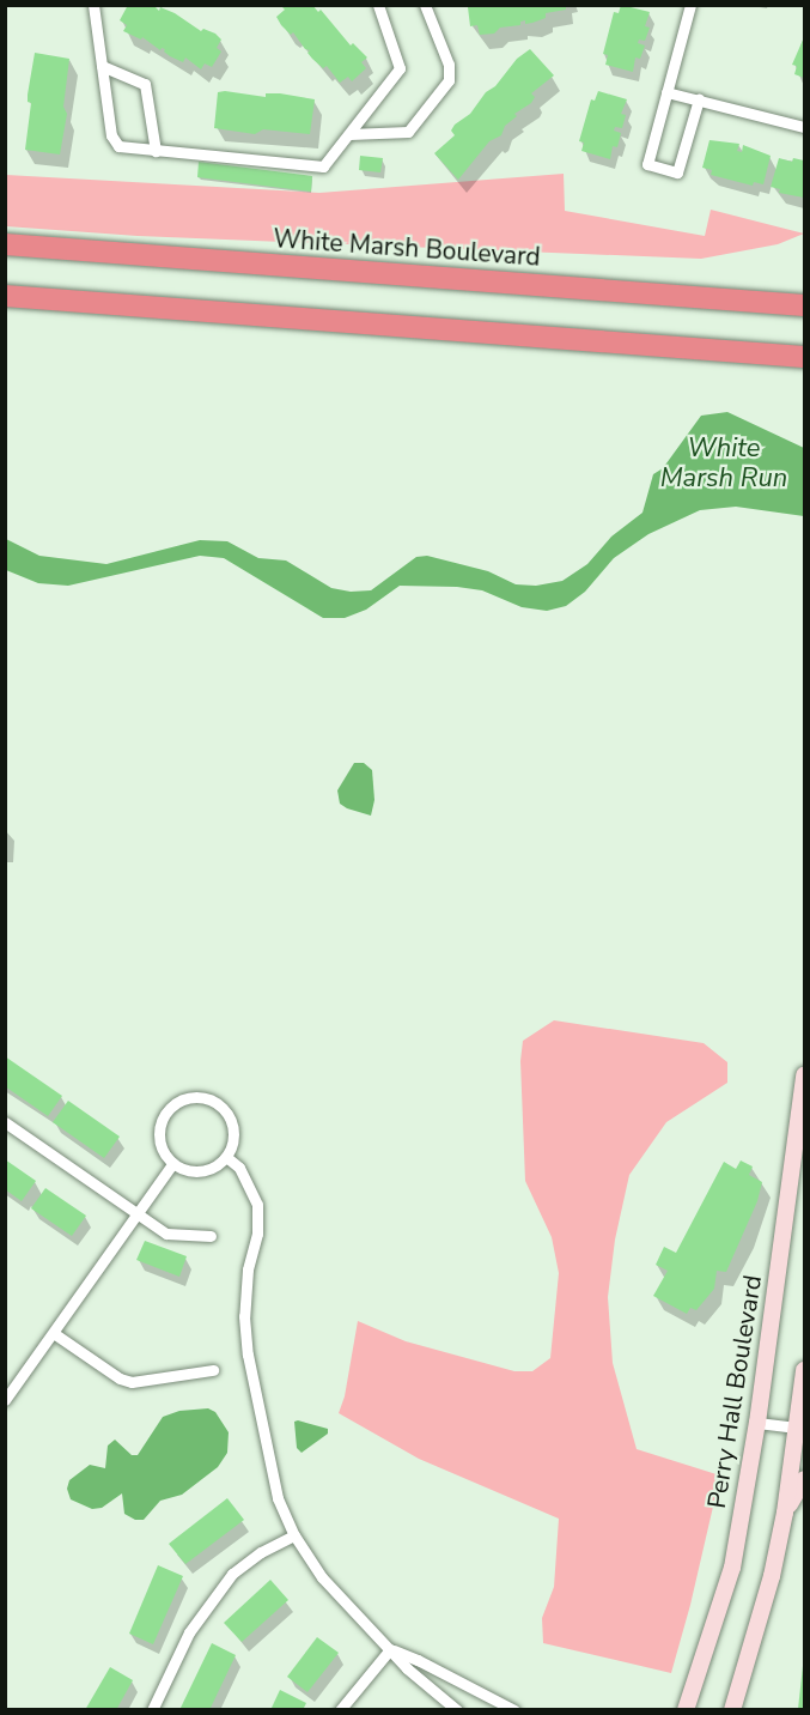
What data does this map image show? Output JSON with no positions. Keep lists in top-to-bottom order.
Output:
{
  "streets": {
    "highway": ["White Marsh Boulevard"],
    "main road": ["Perry Hall Boulevard"]
  },
  "water": ["White Marsh Run"]
}
